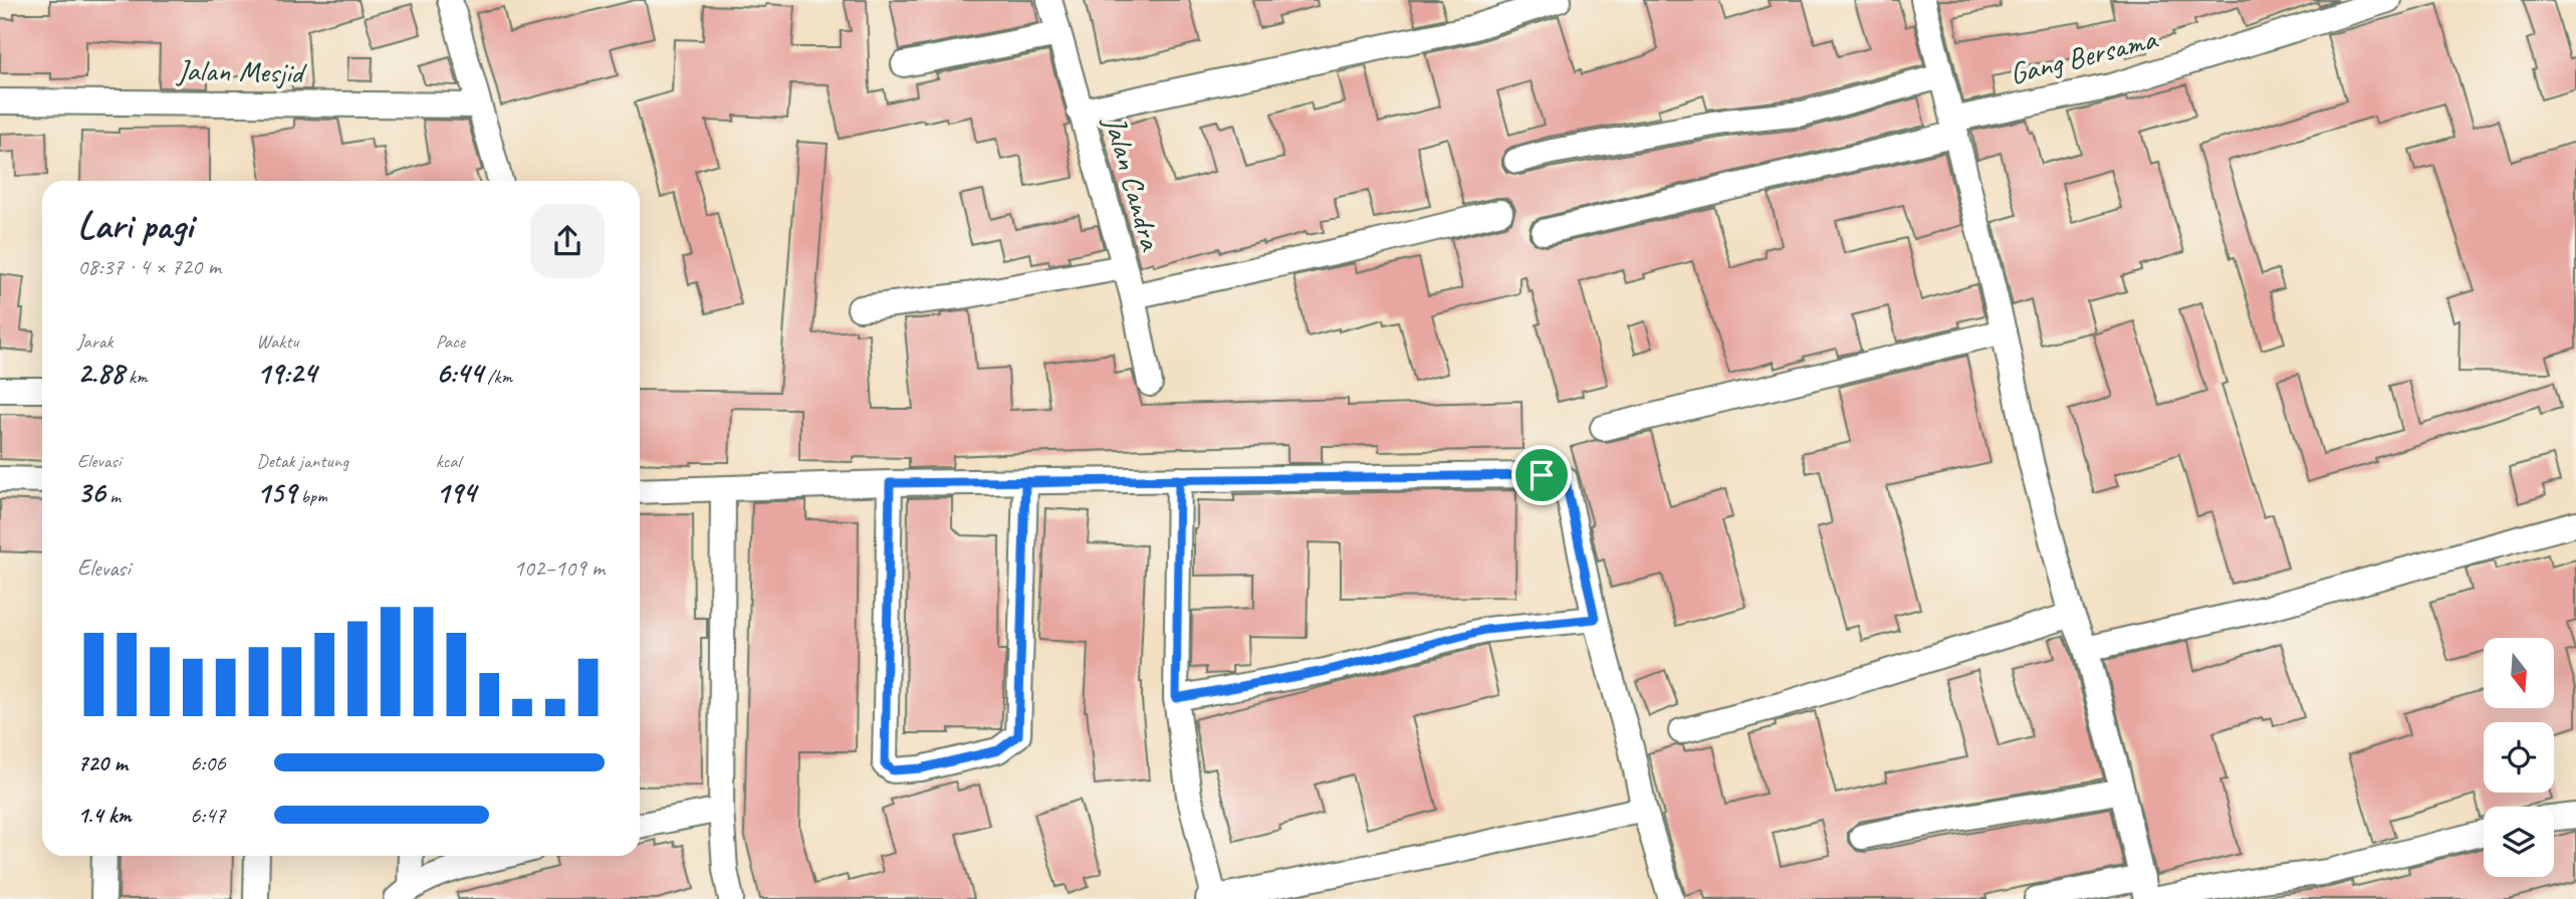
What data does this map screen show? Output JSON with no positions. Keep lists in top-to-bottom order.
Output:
{
  "streets": {
    "street": ["Gang Bersama", "Jalan Mesjid", "Jalan Candra"]
  },
  "north": "bottom",
  "page": {
    "heading": ["Lari pagi", "08:37 · 4 × 720 m"],
    "stats": [
      ["Jarak", "2.88 km"],
      ["Waktu", "19:24"],
      ["Pace", "6:44 /km"],
      ["Elevasi", "36 m"],
      ["Detak jantung", "159 bpm"],
      ["kcal", "194"]
    ],
    "chart": ["Elevasi", "102–109 m"],
    "list": [
      {
        "name": "720 m",
        "note": "6:06"
      },
      {
        "name": "1.4 km",
        "note": "6:47"
      }
    ]
  }
}
